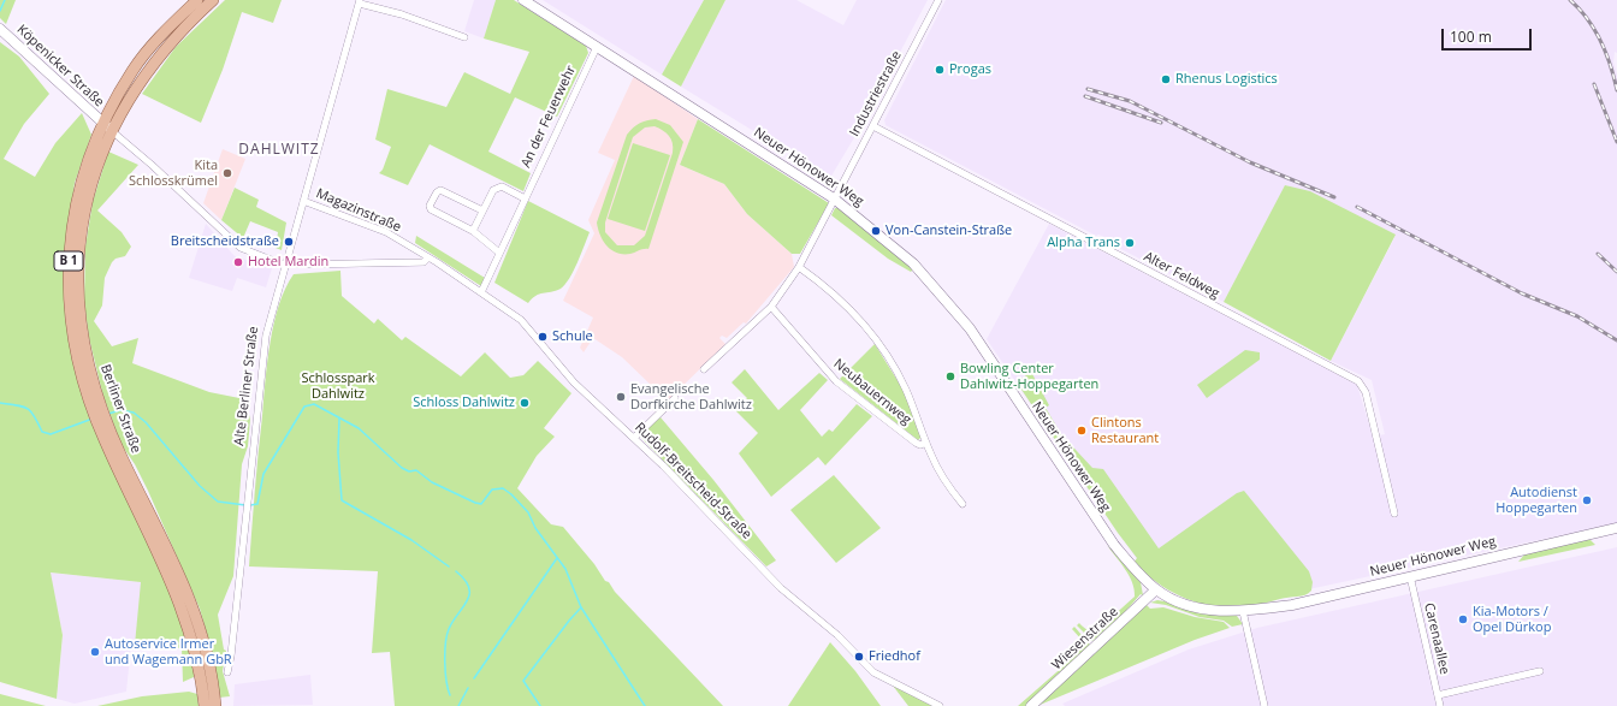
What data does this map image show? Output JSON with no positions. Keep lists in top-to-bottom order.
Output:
{
  "streets": {
    "main road": [
      "Köpenicker Straße",
      "Neuer Hönower Weg",
      "B 1",
      "Berliner Straße",
      "Wiesenstraße"
    ],
    "street": [
      "Industriestraße",
      "An der Feuerwehr",
      "Magazinstraße",
      "Alter Feldweg",
      "Alte Berliner Straße",
      "Neubauernweg",
      "Rudolf-Breitscheid-Straße",
      "Carenaallee"
    ]
  },
  "crossings": [
    ["Köpenicker Straße", "Alte Berliner Straße"],
    ["Köpenicker Straße", "Berliner Straße"],
    ["Industriestraße", "Neuer Hönower Weg"],
    ["Industriestraße", "Alter Feldweg"],
    ["Industriestraße", "Neubauernweg"],
    ["An der Feuerwehr", "Neuer Hönower Weg"],
    ["An der Feuerwehr", "Rudolf-Breitscheid-Straße"],
    ["Neuer Hönower Weg", "Wiesenstraße"],
    ["Neuer Hönower Weg", "Carenaallee"],
    ["Magazinstraße", "Alte Berliner Straße"],
    ["Magazinstraße", "Rudolf-Breitscheid-Straße"],
    ["B 1", "Berliner Straße"]
  ],
  "districts": ["DAHLWITZ"],
  "parks": ["Schlosspark Dahlwitz"],
  "places": [
    "Progas",
    "Rhenus Logistics",
    "Kita Schlosskrümel",
    "Von-Canstein-Straße",
    "Breitscheidstraße",
    "Alpha Trans",
    "Hotel Mardin",
    "Schule",
    "Bowling Center Dahlwitz-Hoppegarten",
    "Evangelische Dorfkirche Dahlwitz",
    "Schloss Dahlwitz",
    "Clintons Restaurant",
    "Autodienst Hoppegarten",
    "Kia-Motors / Opel Dürkop",
    "Autoservice Irmer und Wagemann GbR",
    "Friedhof"
  ],
  "scale_bar": "100 m"
}
